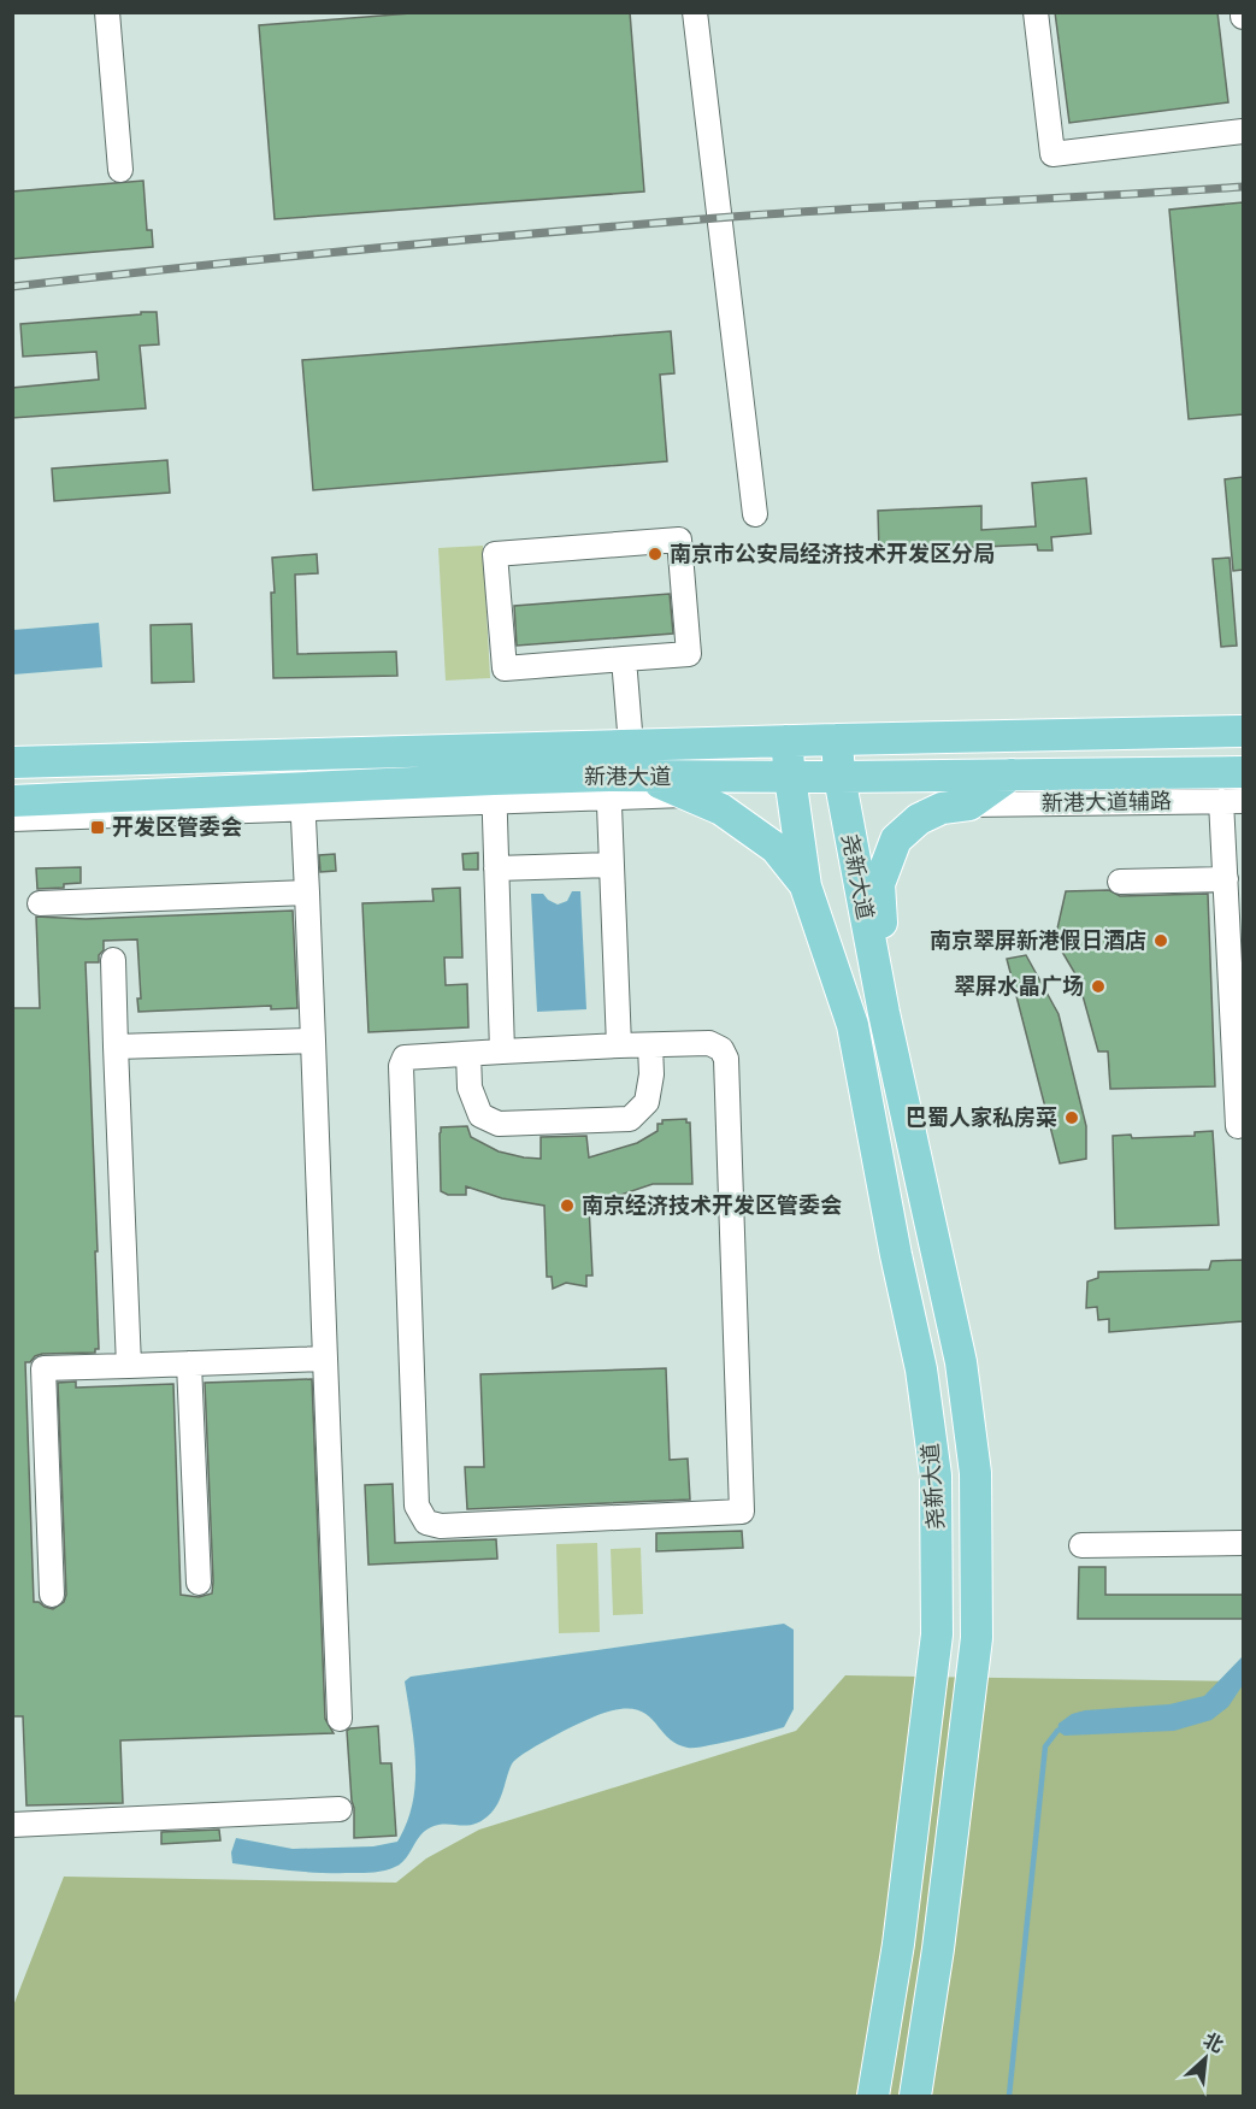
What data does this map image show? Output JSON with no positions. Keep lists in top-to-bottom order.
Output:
{
  "streets": {
    "main road": ["新港大道", "尧新大道"],
    "street": ["新港大道辅路"]
  },
  "crossings": [
    ["新港大道", "尧新大道"],
    ["新港大道辅路", "尧新大道"]
  ],
  "places": {
    "other": [
      "南京市公安局经济技术开发区分局",
      "南京翠屏新港假日酒店",
      "翠屏水晶广场",
      "巴蜀人家私房菜",
      "南京经济技术开发区管委会"
    ],
    "transit": ["开发区管委会"]
  },
  "north": "top right"
}
